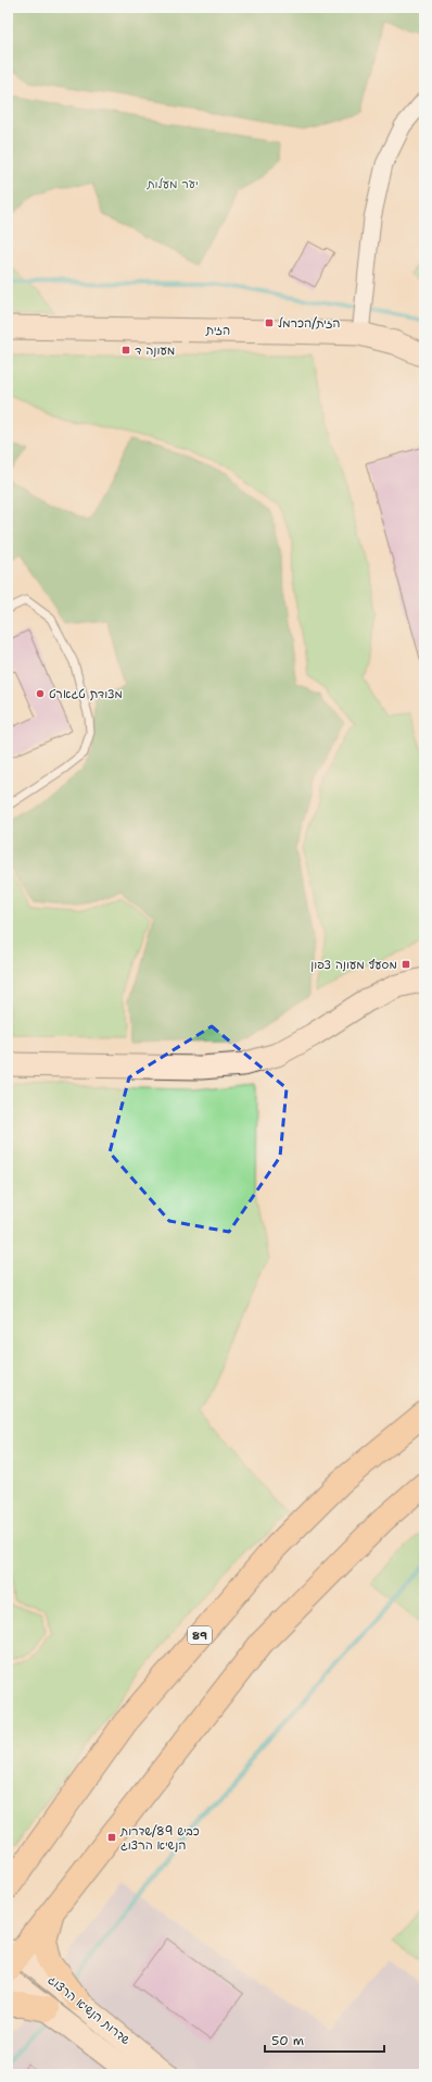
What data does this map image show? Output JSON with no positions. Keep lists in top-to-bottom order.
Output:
{
  "streets": {
    "highway": ["89"],
    "street": ["הזית", "שדרות הנשיא הרצוג"]
  },
  "parks": ["יער מעלות"],
  "places": {
    "transit": [
      "הזית/הכרמל",
      "מעונה ד",
      "מסעף מעונה צפון",
      "כביש 89/שדרות הנשיא הרצוג"
    ],
    "other": ["מצודת טגארט"]
  },
  "scale_bar": "50 m"
}
